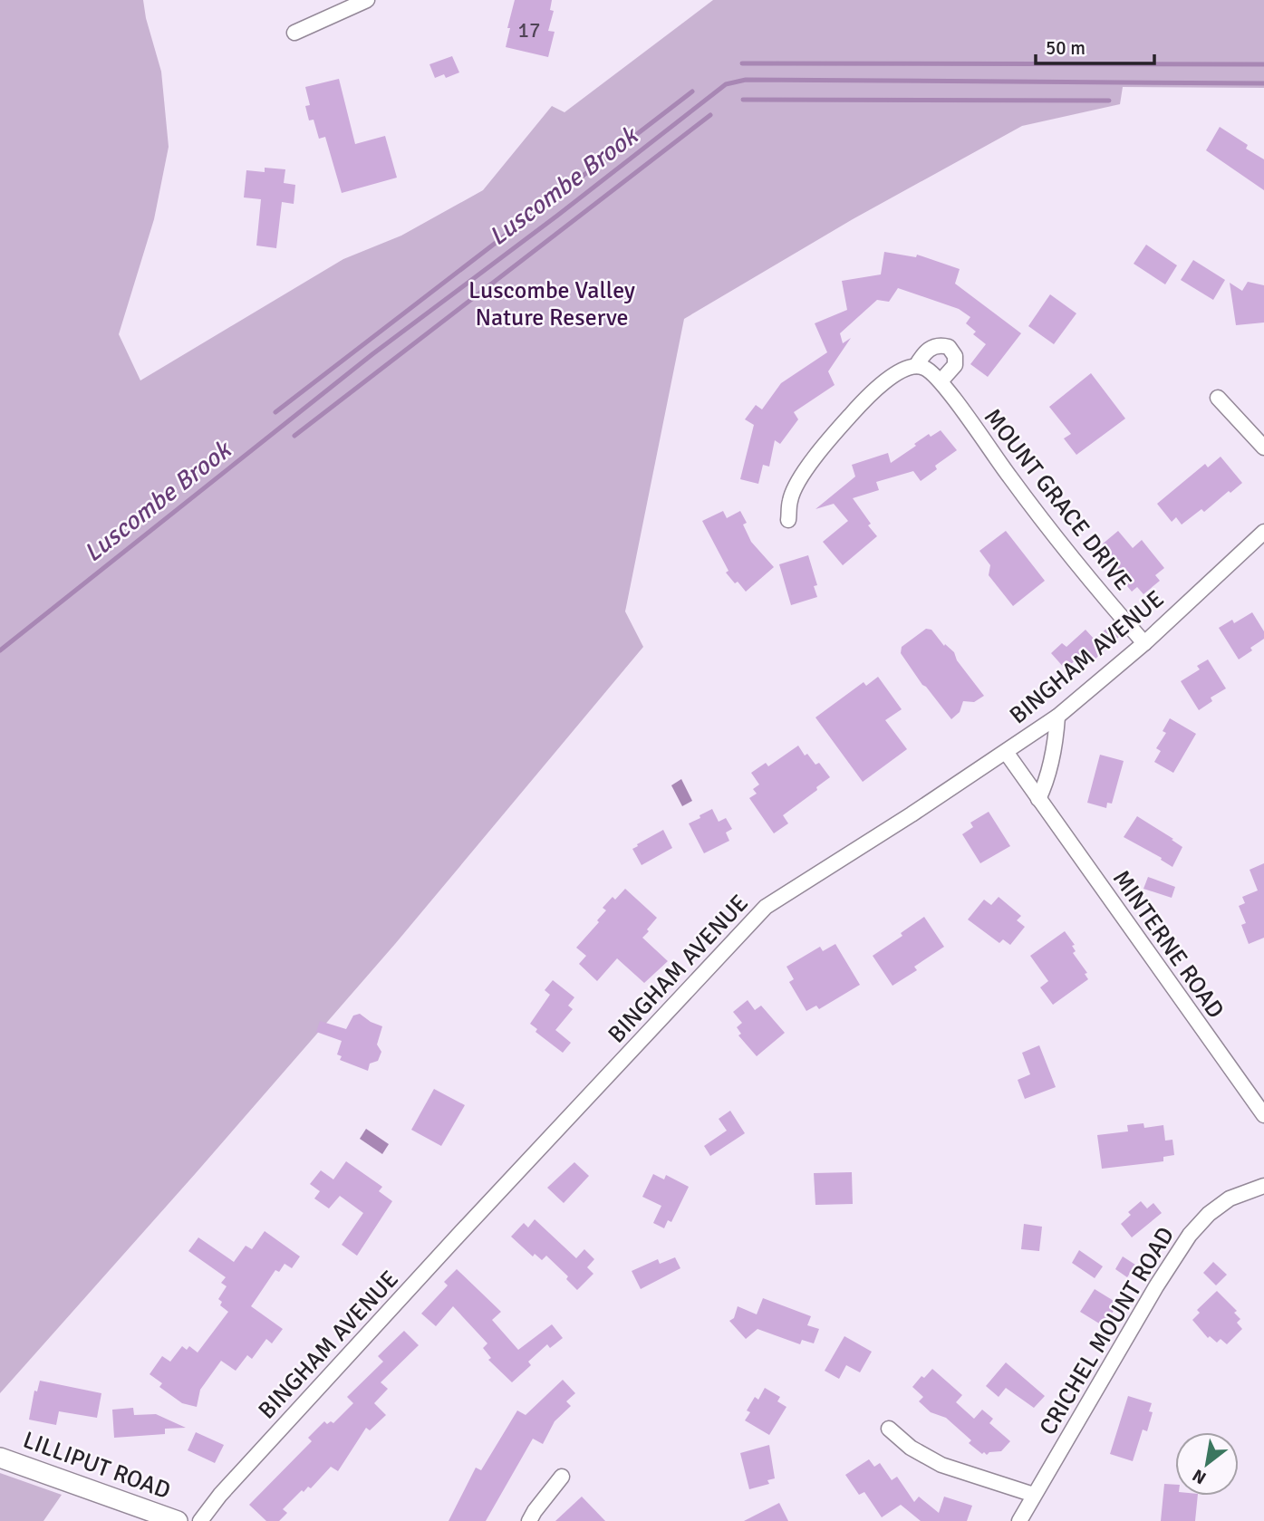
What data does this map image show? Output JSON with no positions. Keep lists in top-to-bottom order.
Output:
{
  "streets": {
    "street": [
      "MOUNT GRACE DRIVE",
      "BINGHAM AVENUE",
      "MINTERNE ROAD",
      "CRICHEL MOUNT ROAD",
      "LILLIPUT ROAD"
    ]
  },
  "crossings": [
    ["MOUNT GRACE DRIVE", "BINGHAM AVENUE"],
    ["BINGHAM AVENUE", "MINTERNE ROAD"]
  ],
  "water": ["Luscombe Brook"],
  "parks": ["Luscombe Valley Nature Reserve"],
  "house_numbers": ["17"],
  "scale_bar": "50 m",
  "north": "bottom left"
}
